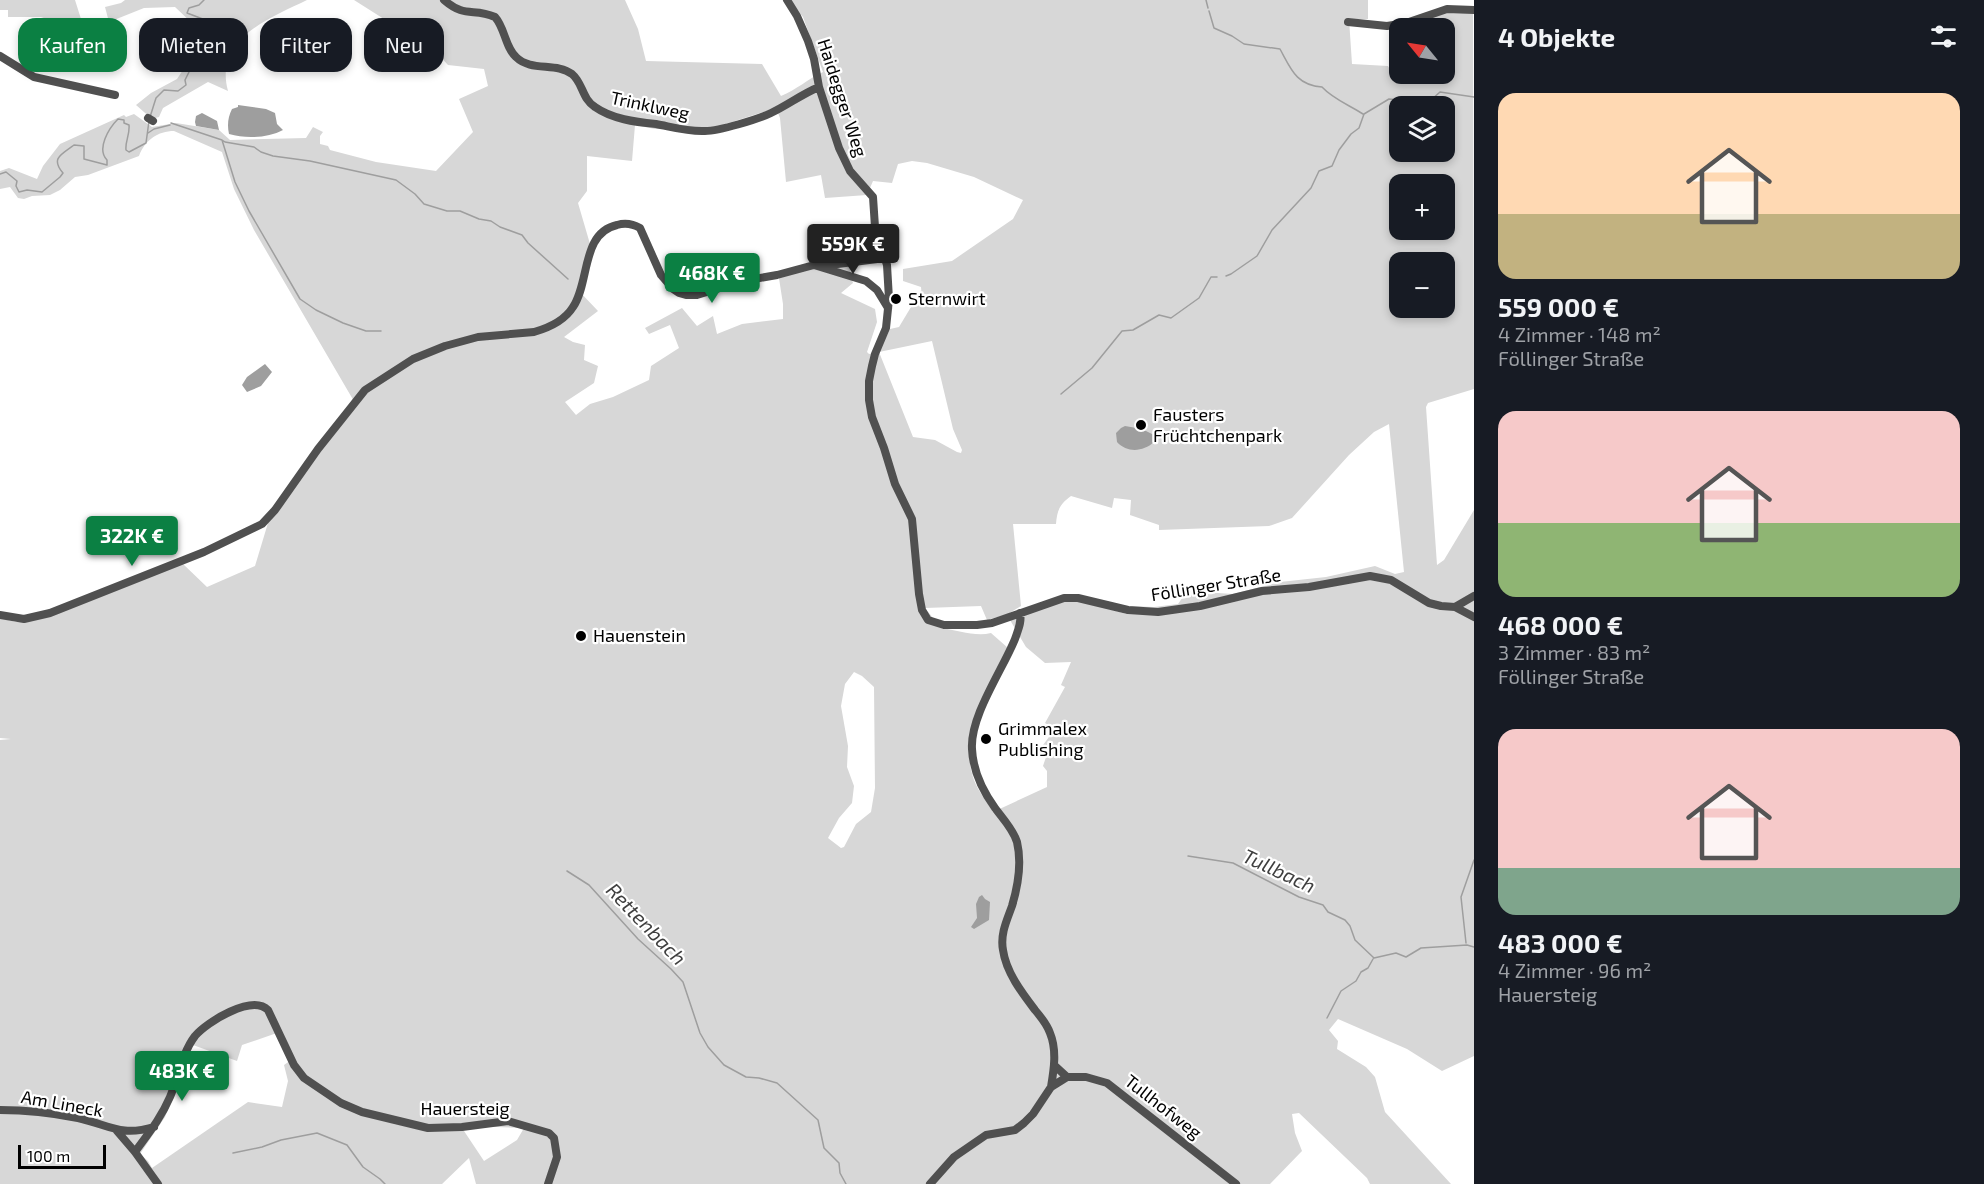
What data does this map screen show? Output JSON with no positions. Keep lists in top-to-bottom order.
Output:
{
  "streets": {
    "street": [
      "Haidegger Weg",
      "Trinklweg",
      "Föllinger Straße",
      "Am Lineck",
      "Tullhofweg",
      "Hauersteig"
    ]
  },
  "crossings": [
    ["Haidegger Weg", "Trinklweg"],
    ["Haidegger Weg", "Föllinger Straße"],
    ["Am Lineck", "Hauersteig"]
  ],
  "water": ["Tullbach", "Rettenbach"],
  "places": [
    "Sternwirt",
    "Fausters Früchtchenpark",
    "Hauenstein",
    "Grimmalex Publishing"
  ],
  "scale_bar": "100 m",
  "north": "top left",
  "page": {
    "heading": "4 Objekte",
    "map_buttons": ["+", "−"],
    "chip": [
      "Kaufen",
      "Mieten",
      "Filter",
      "Neu"
    ],
    "list": [
      {
        "name": "559 000 €",
        "note": "4 Zimmer · 148 m² · Föllinger Straße"
      },
      {
        "name": "468 000 €",
        "note": "3 Zimmer · 83 m² · Föllinger Straße"
      },
      {
        "name": "483 000 €",
        "note": "4 Zimmer · 96 m² · Hauersteig"
      }
    ],
    "price": [
      "559K €",
      "468K €",
      "322K €",
      "483K €"
    ],
    "scale": "100 m"
  }
}
